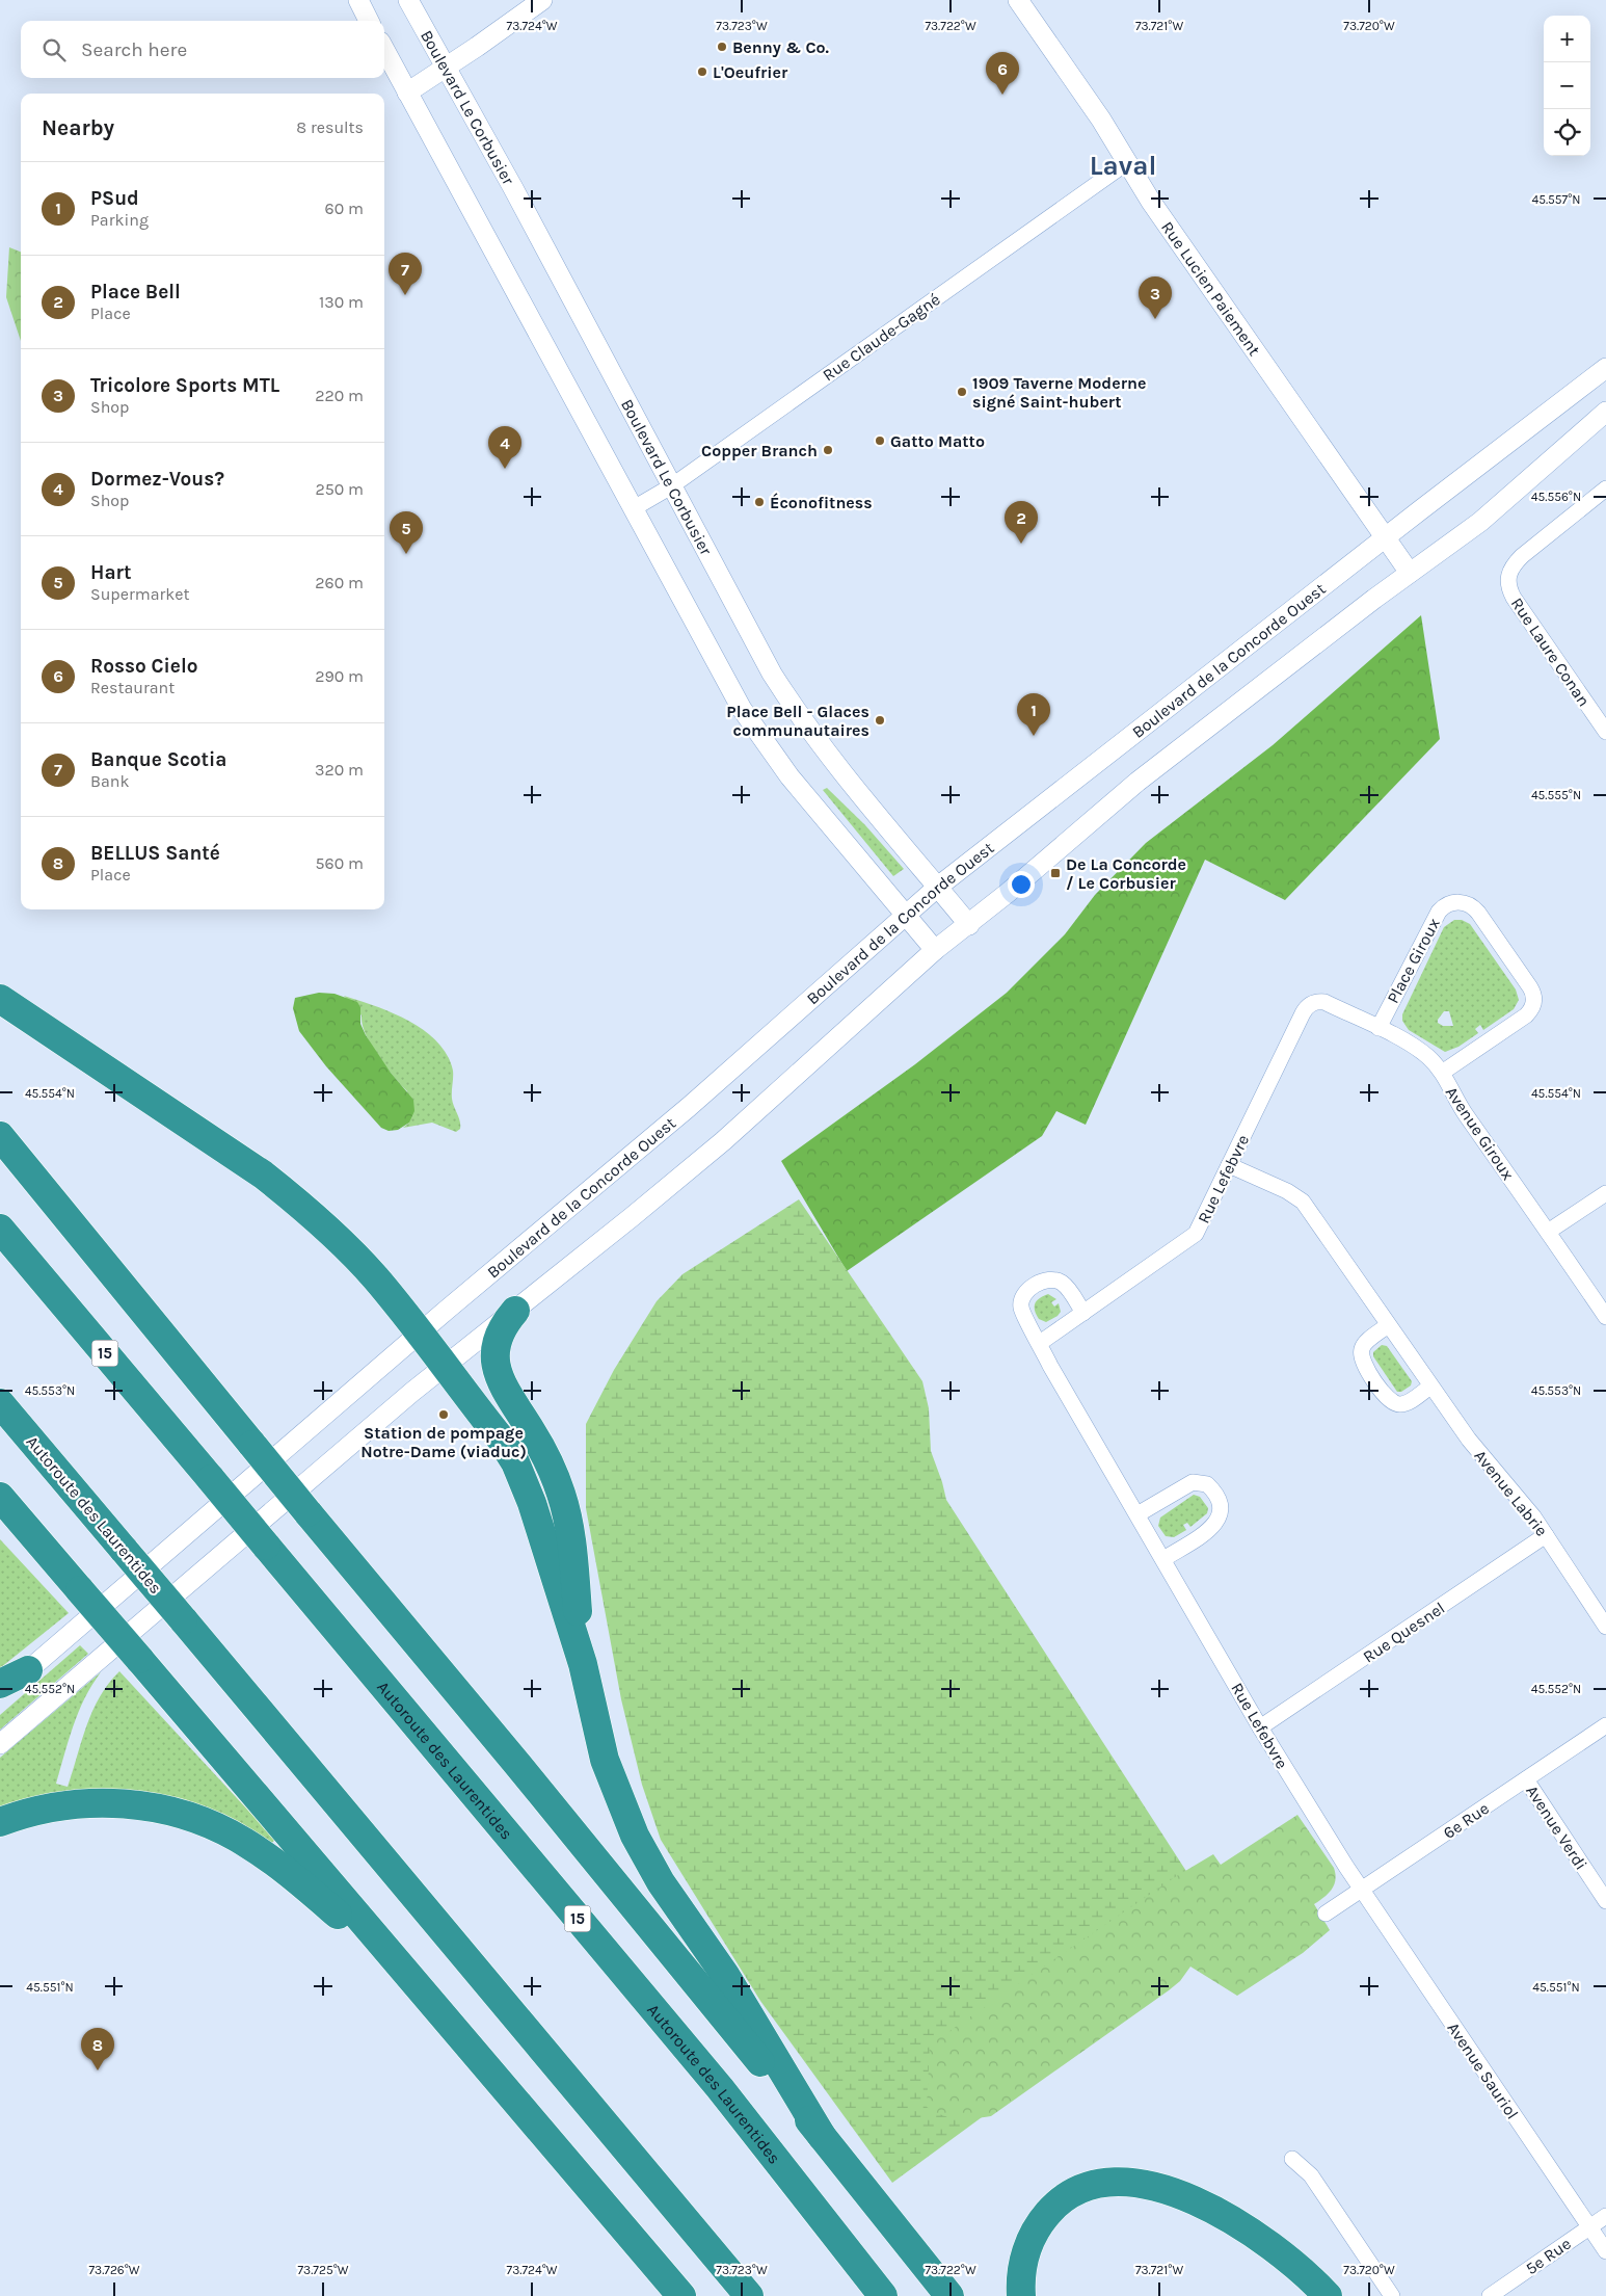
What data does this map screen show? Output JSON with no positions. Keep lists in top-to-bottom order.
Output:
{
  "streets": {
    "highway": ["15", "Autoroute des Laurentides"],
    "street": [
      "Boulevard Le Corbusier",
      "Rue Lucien Paiement",
      "Rue Claude-Gagné",
      "Rue Laure Conan",
      "Boulevard de la Concorde Ouest",
      "Place Giroux",
      "Avenue Giroux",
      "Rue Lefebvre",
      "Avenue Labrie",
      "Rue Quesnel",
      "6e Rue",
      "Avenue Verdi",
      "Avenue Sauriol",
      "5e Rue"
    ]
  },
  "crossings": [
    ["Boulevard Le Corbusier", "Rue Claude-Gagné"],
    ["Boulevard Le Corbusier", "Boulevard de la Concorde Ouest"],
    ["Rue Lucien Paiement", "Rue Claude-Gagné"],
    ["Rue Lucien Paiement", "Boulevard de la Concorde Ouest"],
    ["Place Giroux", "Avenue Giroux"],
    ["Avenue Giroux", "Rue Lefebvre"],
    ["Rue Lefebvre", "Avenue Labrie"],
    ["Rue Lefebvre", "Rue Quesnel"],
    ["Rue Lefebvre", "6e Rue"],
    ["Rue Lefebvre", "Avenue Sauriol"],
    ["Avenue Labrie", "Rue Quesnel"],
    ["6e Rue", "Avenue Verdi"],
    ["6e Rue", "Avenue Sauriol"],
    ["Avenue Sauriol", "5e Rue"]
  ],
  "districts": ["Laval"],
  "places": {
    "other": [
      "Benny & Co.",
      "L'Oeufrier",
      "1909 Taverne Moderne signé Saint-hubert",
      "Gatto Matto",
      "Copper Branch",
      "Éconofitness",
      "Place Bell - Glaces communautaires",
      "Station de pompage Notre-Dame (viaduc)"
    ],
    "transit": ["De La Concorde / Le Corbusier"]
  },
  "page": {
    "map_buttons": ["+", "−"],
    "search": "Search here",
    "pins": [
      "6",
      "7",
      "3",
      "4",
      "2",
      "5",
      "1",
      "8"
    ],
    "heading": ["Nearby", "8 results"],
    "list": [
      {
        "mark": "1",
        "name": "PSud",
        "note": "Parking",
        "value": "60 m"
      },
      {
        "mark": "2",
        "name": "Place Bell",
        "note": "Place",
        "value": "130 m"
      },
      {
        "mark": "3",
        "name": "Tricolore Sports MTL",
        "note": "Shop",
        "value": "220 m"
      },
      {
        "mark": "4",
        "name": "Dormez-Vous?",
        "note": "Shop",
        "value": "250 m"
      },
      {
        "mark": "5",
        "name": "Hart",
        "note": "Supermarket",
        "value": "260 m"
      },
      {
        "mark": "6",
        "name": "Rosso Cielo",
        "note": "Restaurant",
        "value": "290 m"
      },
      {
        "mark": "7",
        "name": "Banque Scotia",
        "note": "Bank",
        "value": "320 m"
      },
      {
        "mark": "8",
        "name": "BELLUS Santé",
        "note": "Place",
        "value": "560 m"
      }
    ]
  },
  "coordinates": [
    "73.724°W",
    "73.723°W",
    "73.722°W",
    "73.721°W",
    "73.720°W",
    "45.557°N",
    "45.556°N",
    "45.555°N",
    "45.554°N",
    "45.553°N",
    "45.552°N",
    "45.551°N",
    "73.726°W",
    "73.725°W"
  ]
}
